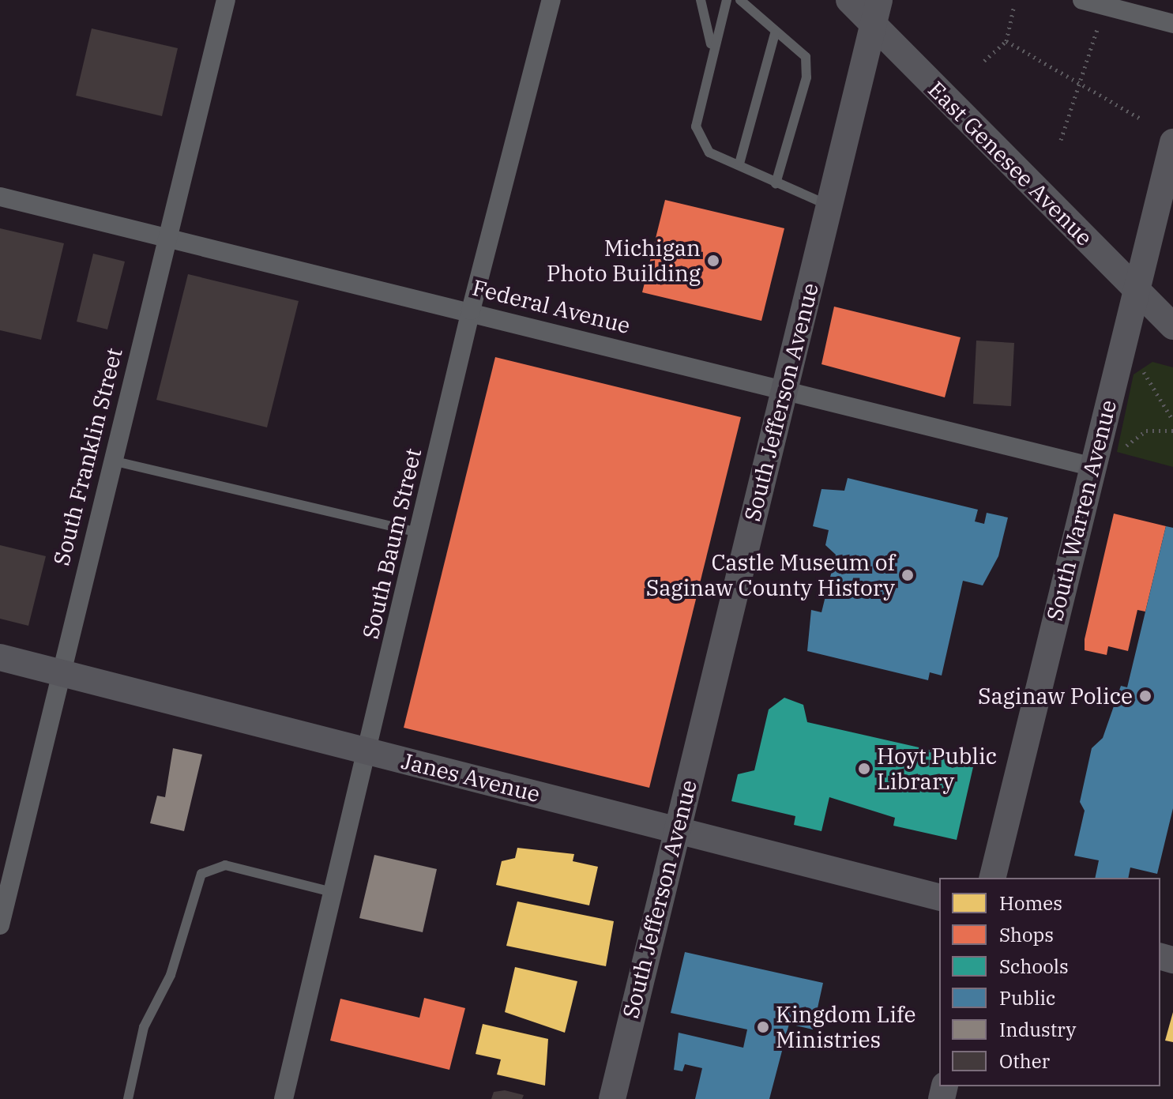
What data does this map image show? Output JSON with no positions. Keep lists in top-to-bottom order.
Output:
{
  "streets": {
    "street": [
      "East Genesee Avenue",
      "Federal Avenue",
      "South Jefferson Avenue",
      "South Franklin Street",
      "South Warren Avenue",
      "South Baum Street",
      "Janes Avenue"
    ]
  },
  "crossings": [
    ["East Genesee Avenue", "South Jefferson Avenue"],
    ["East Genesee Avenue", "South Warren Avenue"],
    ["Federal Avenue", "South Jefferson Avenue"],
    ["Federal Avenue", "South Franklin Street"],
    ["Federal Avenue", "South Warren Avenue"],
    ["Federal Avenue", "South Baum Street"],
    ["South Jefferson Avenue", "Janes Avenue"],
    ["South Franklin Street", "Janes Avenue"],
    ["South Baum Street", "Janes Avenue"]
  ],
  "places": [
    "Michigan Photo Building",
    "Castle Museum of Saginaw County History",
    "Saginaw Police",
    "Hoyt Public Library",
    "Kingdom Life Ministries"
  ],
  "legend": [
    "Homes",
    "Shops",
    "Schools",
    "Public",
    "Industry",
    "Other"
  ]
}
